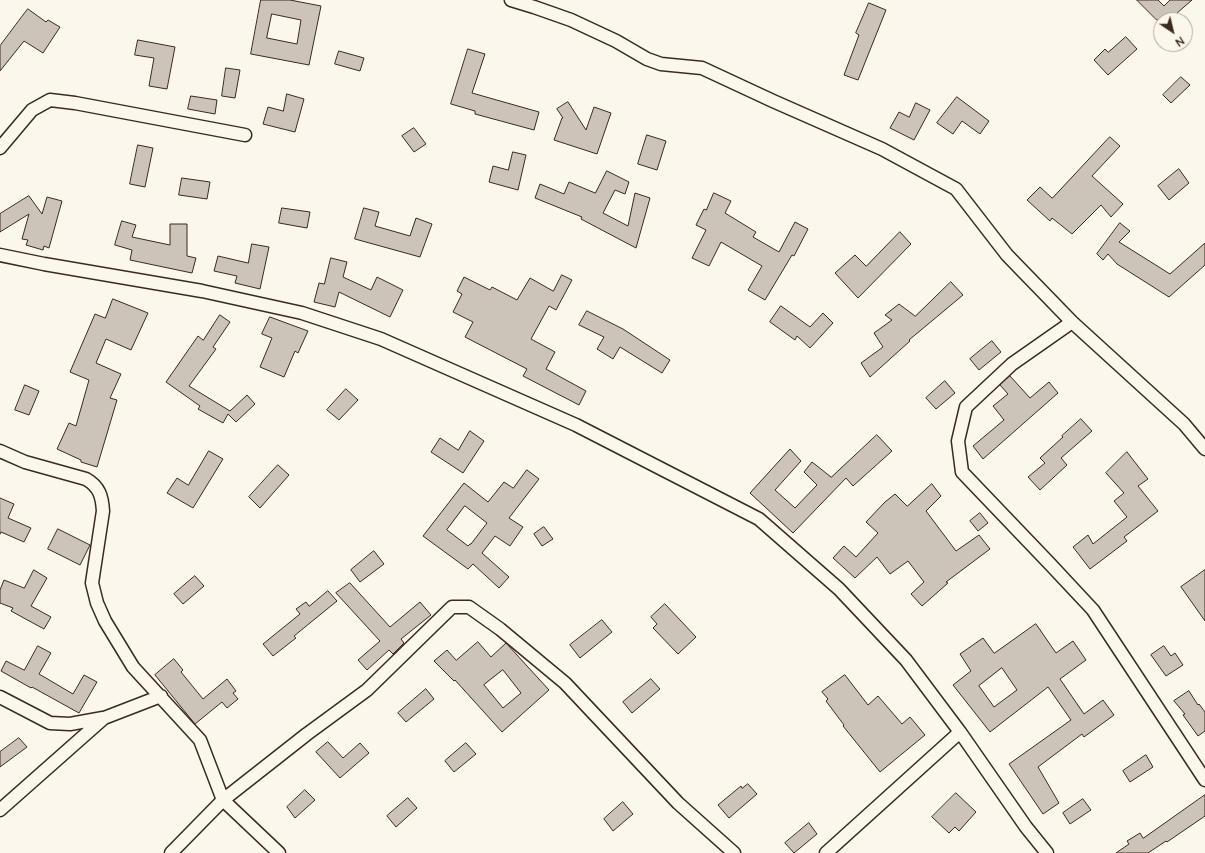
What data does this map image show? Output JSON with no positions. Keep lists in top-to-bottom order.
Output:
{
  "north": "bottom right"
}
